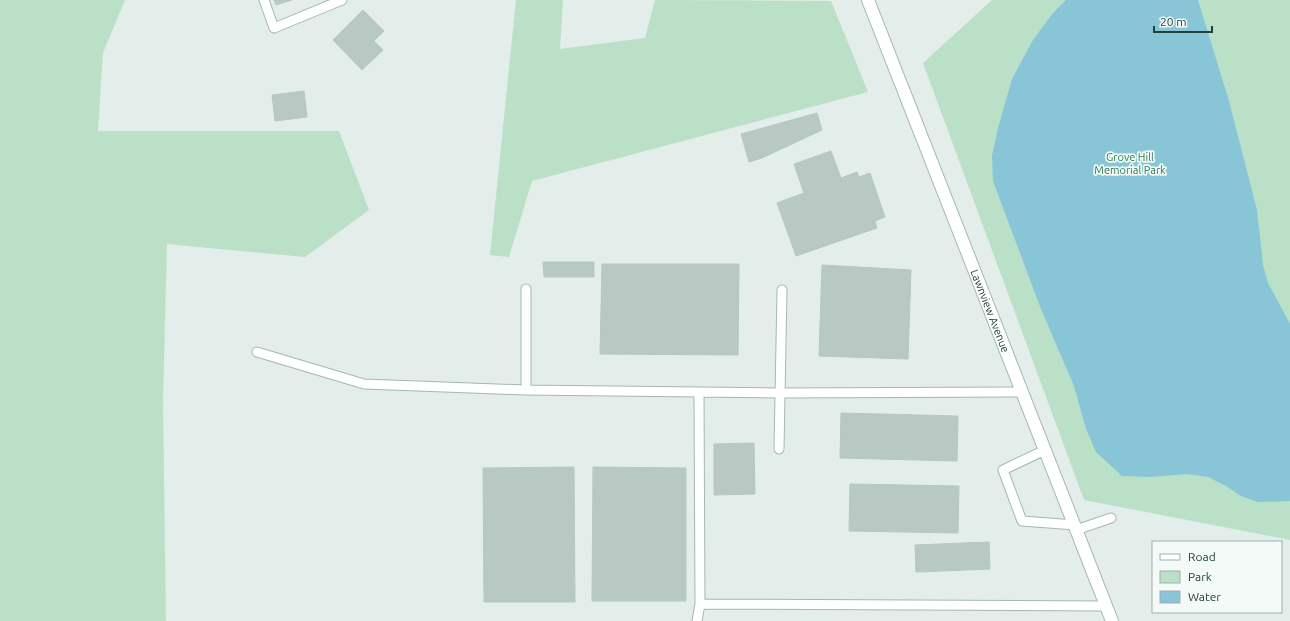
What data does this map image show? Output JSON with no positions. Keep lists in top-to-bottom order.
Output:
{
  "streets": {
    "street": ["Lawnview Avenue"]
  },
  "parks": ["Grove Hill Memorial Park"],
  "legend": ["Road", "Park", "Water"],
  "scale_bar": "20 m"
}
